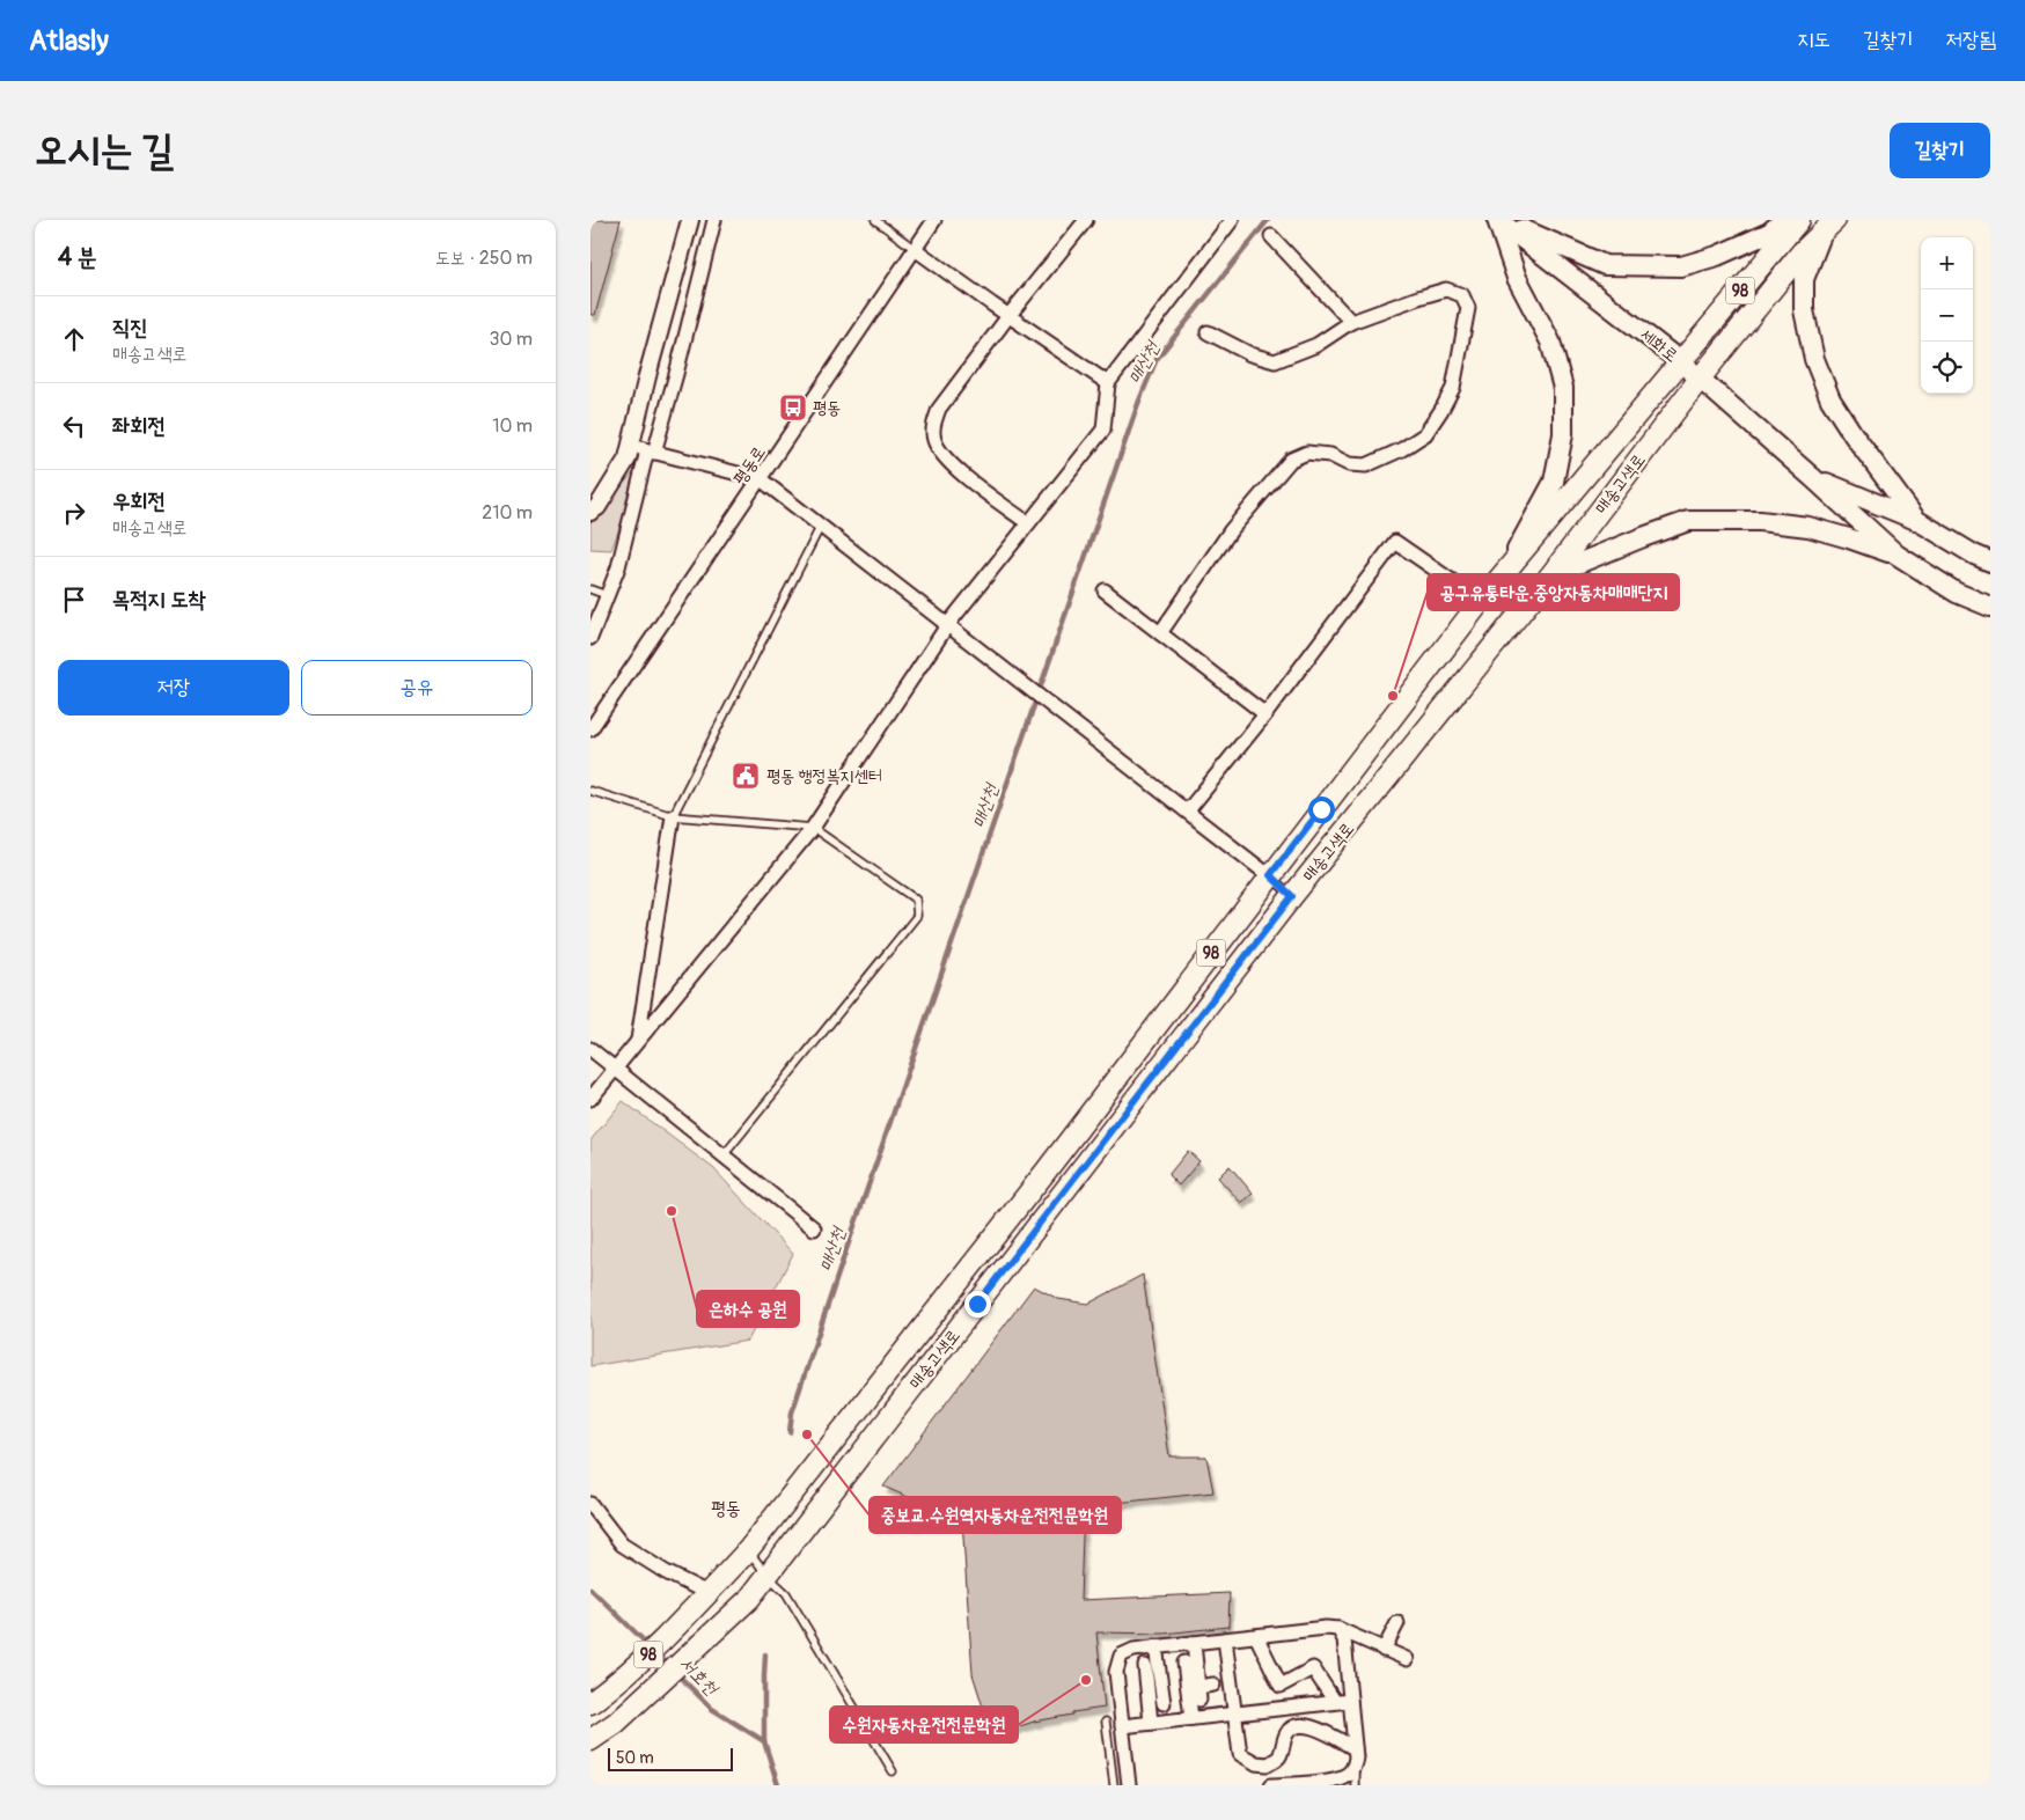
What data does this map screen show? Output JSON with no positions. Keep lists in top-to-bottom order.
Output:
{
  "streets": {
    "main road": ["98", "세화로", "매송고색로"],
    "street": ["평동로"]
  },
  "crossings": [
    ["세화로", "매송고색로"]
  ],
  "districts": ["평동"],
  "water": ["매산천", "서호천"],
  "places": {
    "bus stop": ["평동"],
    "other": [
      "공구유통타운.중앙자동차매매단지",
      "은하수 공원",
      "중보교.수원역자동차운전전문학원",
      "수원자동차운전전문학원"
    ],
    "public building": ["평동 행정복지센터"]
  },
  "scale_bar": "50 m",
  "page": {
    "header": "Atlasly",
    "nav": ["지도", "길찾기", "저장됨"],
    "buttons": [
      "길찾기",
      ["저장", "공유"]
    ],
    "title": "오시는 길",
    "heading": ["4 분", "도보 · 250 m"],
    "map_buttons": ["+", "−"],
    "list": [
      ["직진", "매송고색로", "30 m"],
      ["좌회전", "10 m"],
      ["우회전", "매송고색로", "210 m"],
      "목적지 도착"
    ],
    "scale": "50 m"
  }
}
